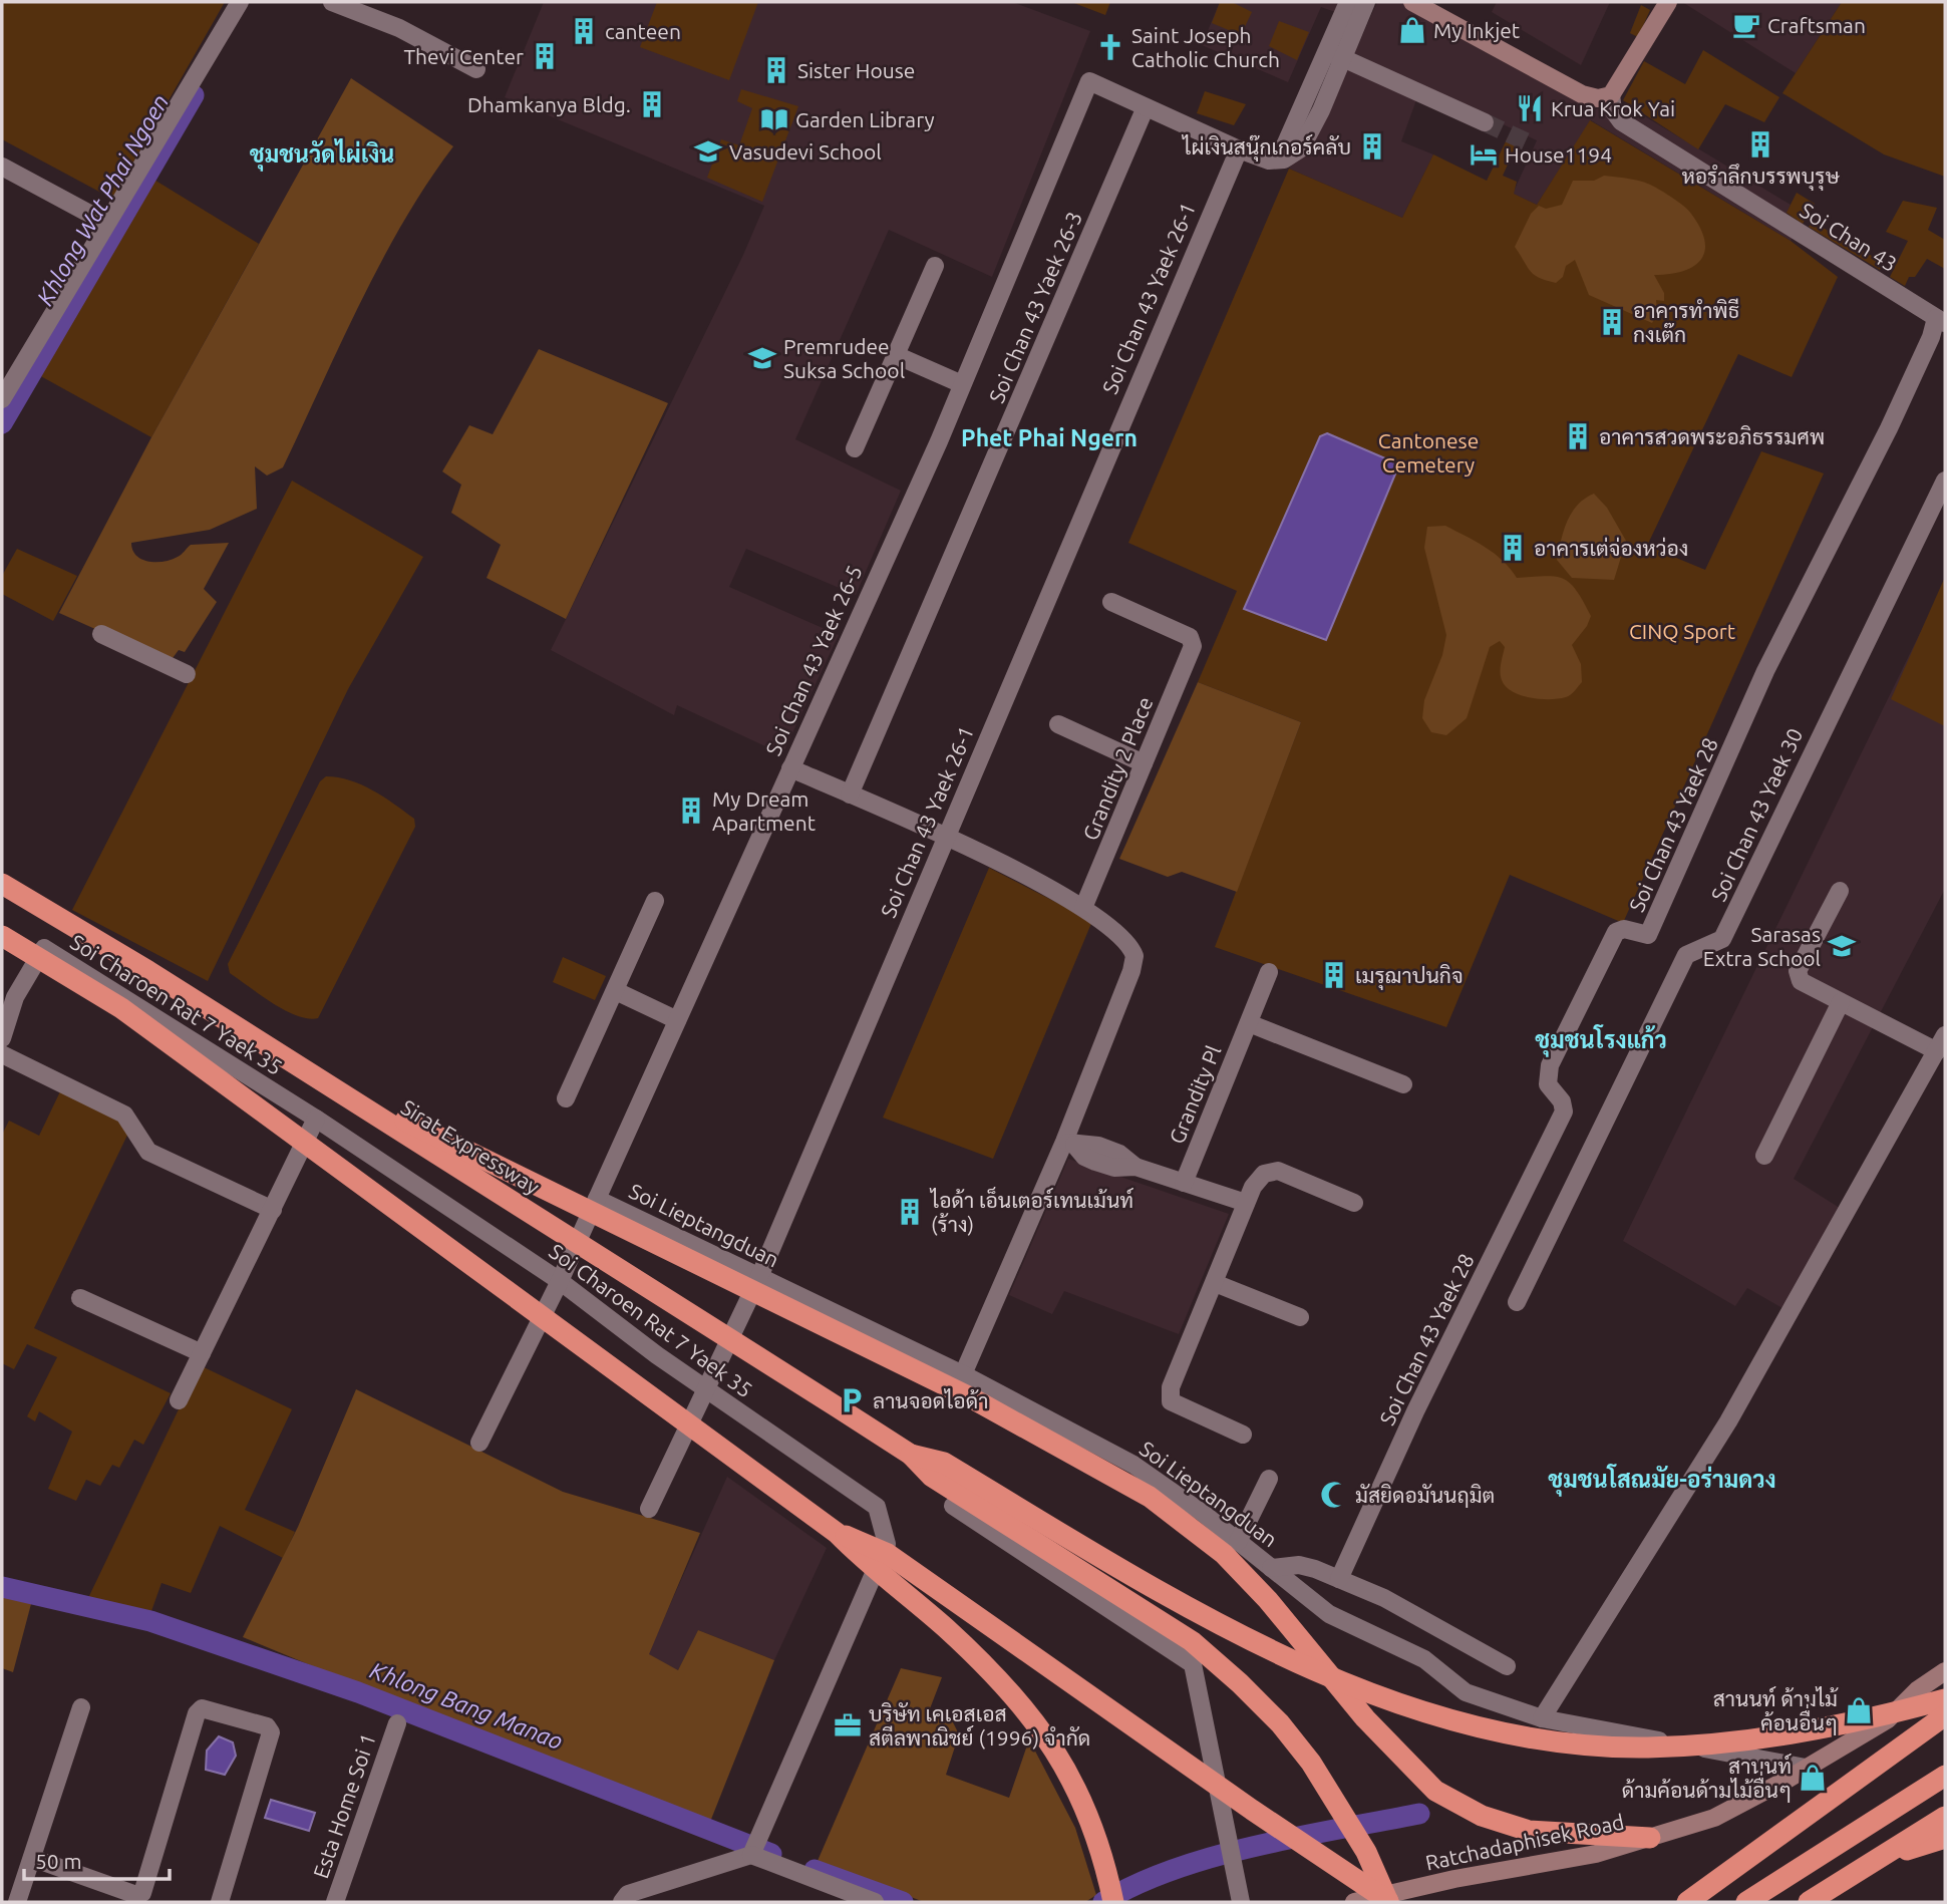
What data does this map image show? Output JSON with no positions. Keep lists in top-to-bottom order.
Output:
{
  "streets": {
    "highway": ["Sirat Expressway"],
    "main road": ["Ratchadaphisek Road"],
    "street": [
      "Soi Chan 43",
      "Soi Chan 43 Yaek 26-1",
      "Soi Chan 43 Yaek 26-3",
      "Soi Chan 43 Yaek 26-5",
      "Grandity 2 Place",
      "Soi Chan 43 Yaek 30",
      "Soi Chan 43 Yaek 28",
      "Soi Charoen Rat 7 Yaek 35",
      "Grandity Pl",
      "Soi Lieptangduan",
      "Esta Home Soi 1"
    ]
  },
  "crossings": [
    ["Soi Chan 43", "Soi Chan 43 Yaek 28"],
    ["Soi Chan 43 Yaek 26-1", "Soi Charoen Rat 7 Yaek 35"],
    ["Soi Chan 43 Yaek 26-1", "Soi Lieptangduan"],
    ["Soi Chan 43 Yaek 26-3", "Soi Chan 43 Yaek 26-5"],
    ["Soi Chan 43 Yaek 26-5", "Soi Charoen Rat 7 Yaek 35"],
    ["Soi Chan 43 Yaek 26-5", "Soi Lieptangduan"],
    ["Soi Lieptangduan", "Ratchadaphisek Road"]
  ],
  "districts": [
    "ชุมชนวัดไผ่เงิน",
    "Phet Phai Ngern",
    "ชุมชนโรงแก้ว",
    "ชุมชนโสณมัย-อร่ามดวง"
  ],
  "water": ["Khlong Wat Phai Ngoen", "Khlong Bang Manao"],
  "parks": ["Cantonese Cemetery", "CINQ Sport"],
  "places": {
    "cafe": ["Craftsman"],
    "shop": ["My Inkjet", "สานนท์ ด้ามไม้ ค้อนอื่นๆ", "สานนท์ ด้ามค้อนด้ามไม้อื่นๆ"],
    "building": [
      "canteen",
      "Thevi Center",
      "Sister House",
      "Dhamkanya Bldg.",
      "หอรำลึกบรรพบุรุษ",
      "ไผ่เงินสนุ๊กเกอร์คลับ",
      "อาคารทำพิธี กงเต๊ก",
      "อาคารสวดพระอภิธรรมศพ",
      "อาคารเต่จ่องหว่อง",
      "My Dream Apartment",
      "เมรุฌาปนกิจ",
      "ไอด้า เอ็นเตอร์เทนเม้นท์ (ร้าง)"
    ],
    "church": ["Saint Joseph Catholic Church"],
    "restaurant": ["Krua Krok Yai"],
    "library": ["Garden Library"],
    "school or university": ["Vasudevi School", "Premrudee Suksa School", "Sarasas Extra School"],
    "hotel": ["House1194"],
    "parking": ["ลานจอดไอด้า"],
    "mosque": ["มัสยิดอมันนฤมิต"],
    "office": ["บริษัท เคเอสเอส สตีลพาณิชย์ (1996) จำกัด"]
  },
  "scale_bar": "50 m"
}
